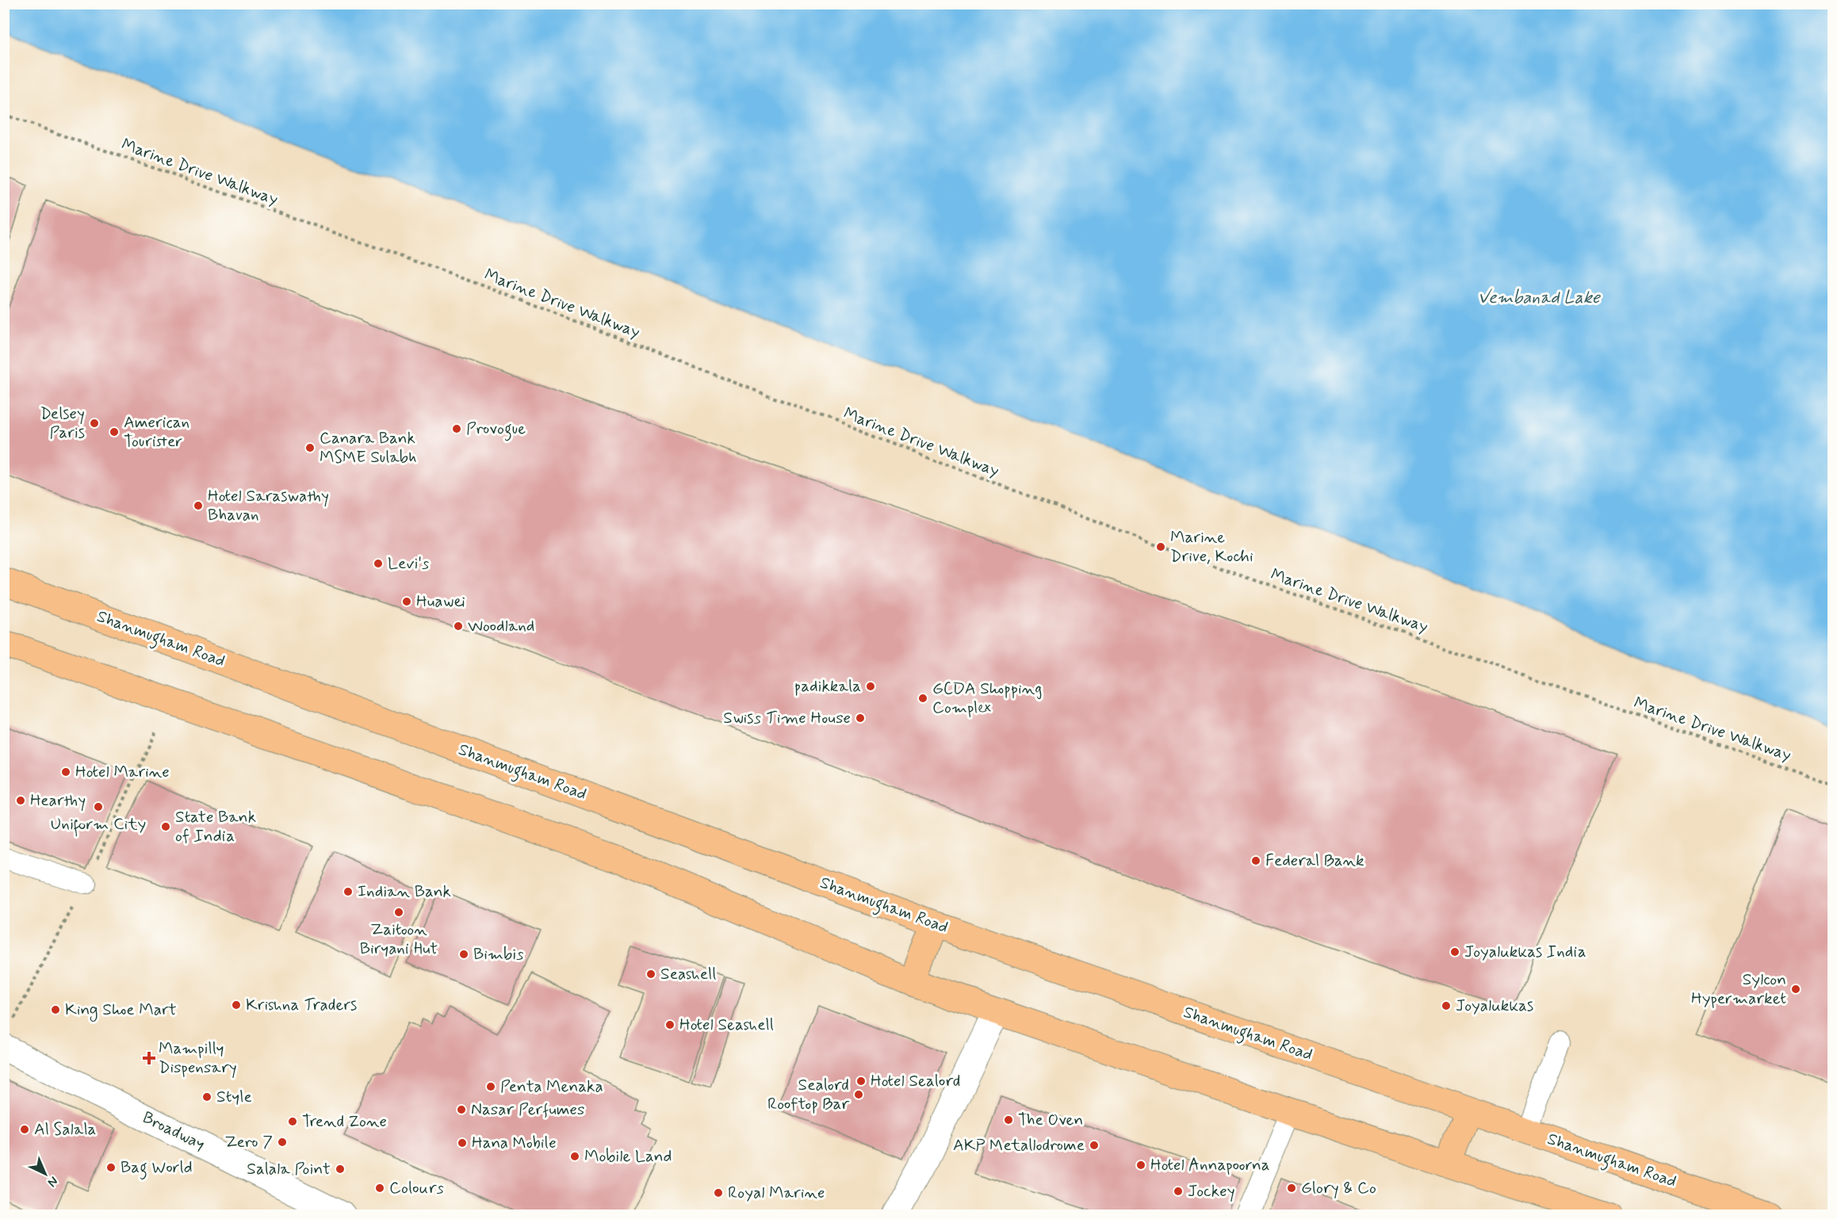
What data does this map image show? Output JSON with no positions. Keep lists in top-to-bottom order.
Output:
{
  "streets": {
    "main road": ["Shanmugham Road"],
    "street": ["Broadway"],
    "path": ["Marine Drive Walkway"]
  },
  "water": ["Vembanad Lake"],
  "places": {
    "other": [
      "Delsey Paris",
      "Provogue",
      "American Tourister",
      "Canara Bank MSME Sulabh",
      "Hotel Saraswathy Bhavan",
      "Marine Drive, Kochi",
      "Levi's",
      "Huawei",
      "Woodland",
      "padikkala",
      "GCDA Shopping Complex",
      "Swiss Time House",
      "Hotel Marine",
      "Hearthy",
      "Uniform City",
      "State Bank of India",
      "Federal Bank",
      "Indian Bank",
      "Zaitoon Biryani Hut",
      "Joyalukkas India",
      "Bimbis",
      "Seashell",
      "Sylcon Hypermarket",
      "Krishna Traders",
      "Joyalukkas",
      "King Shoe Mart",
      "Hotel Seashell",
      "Hotel Sealord",
      "Penta Menaka",
      "Sealord Rooftop Bar",
      "Style",
      "Nasar Perfumes",
      "The Oven",
      "Trend Zone",
      "Al Salala",
      "Zero 7",
      "Hana Mobile",
      "AKP Metallodrome",
      "Mobile Land",
      "Hotel Annapoorna",
      "Bag World",
      "Salala Point",
      "Colours",
      "Glory & Co",
      "Jockey",
      "Royal Marine"
    ],
    "health": ["Mampilly Dispensary"]
  },
  "north": "bottom right"
}
